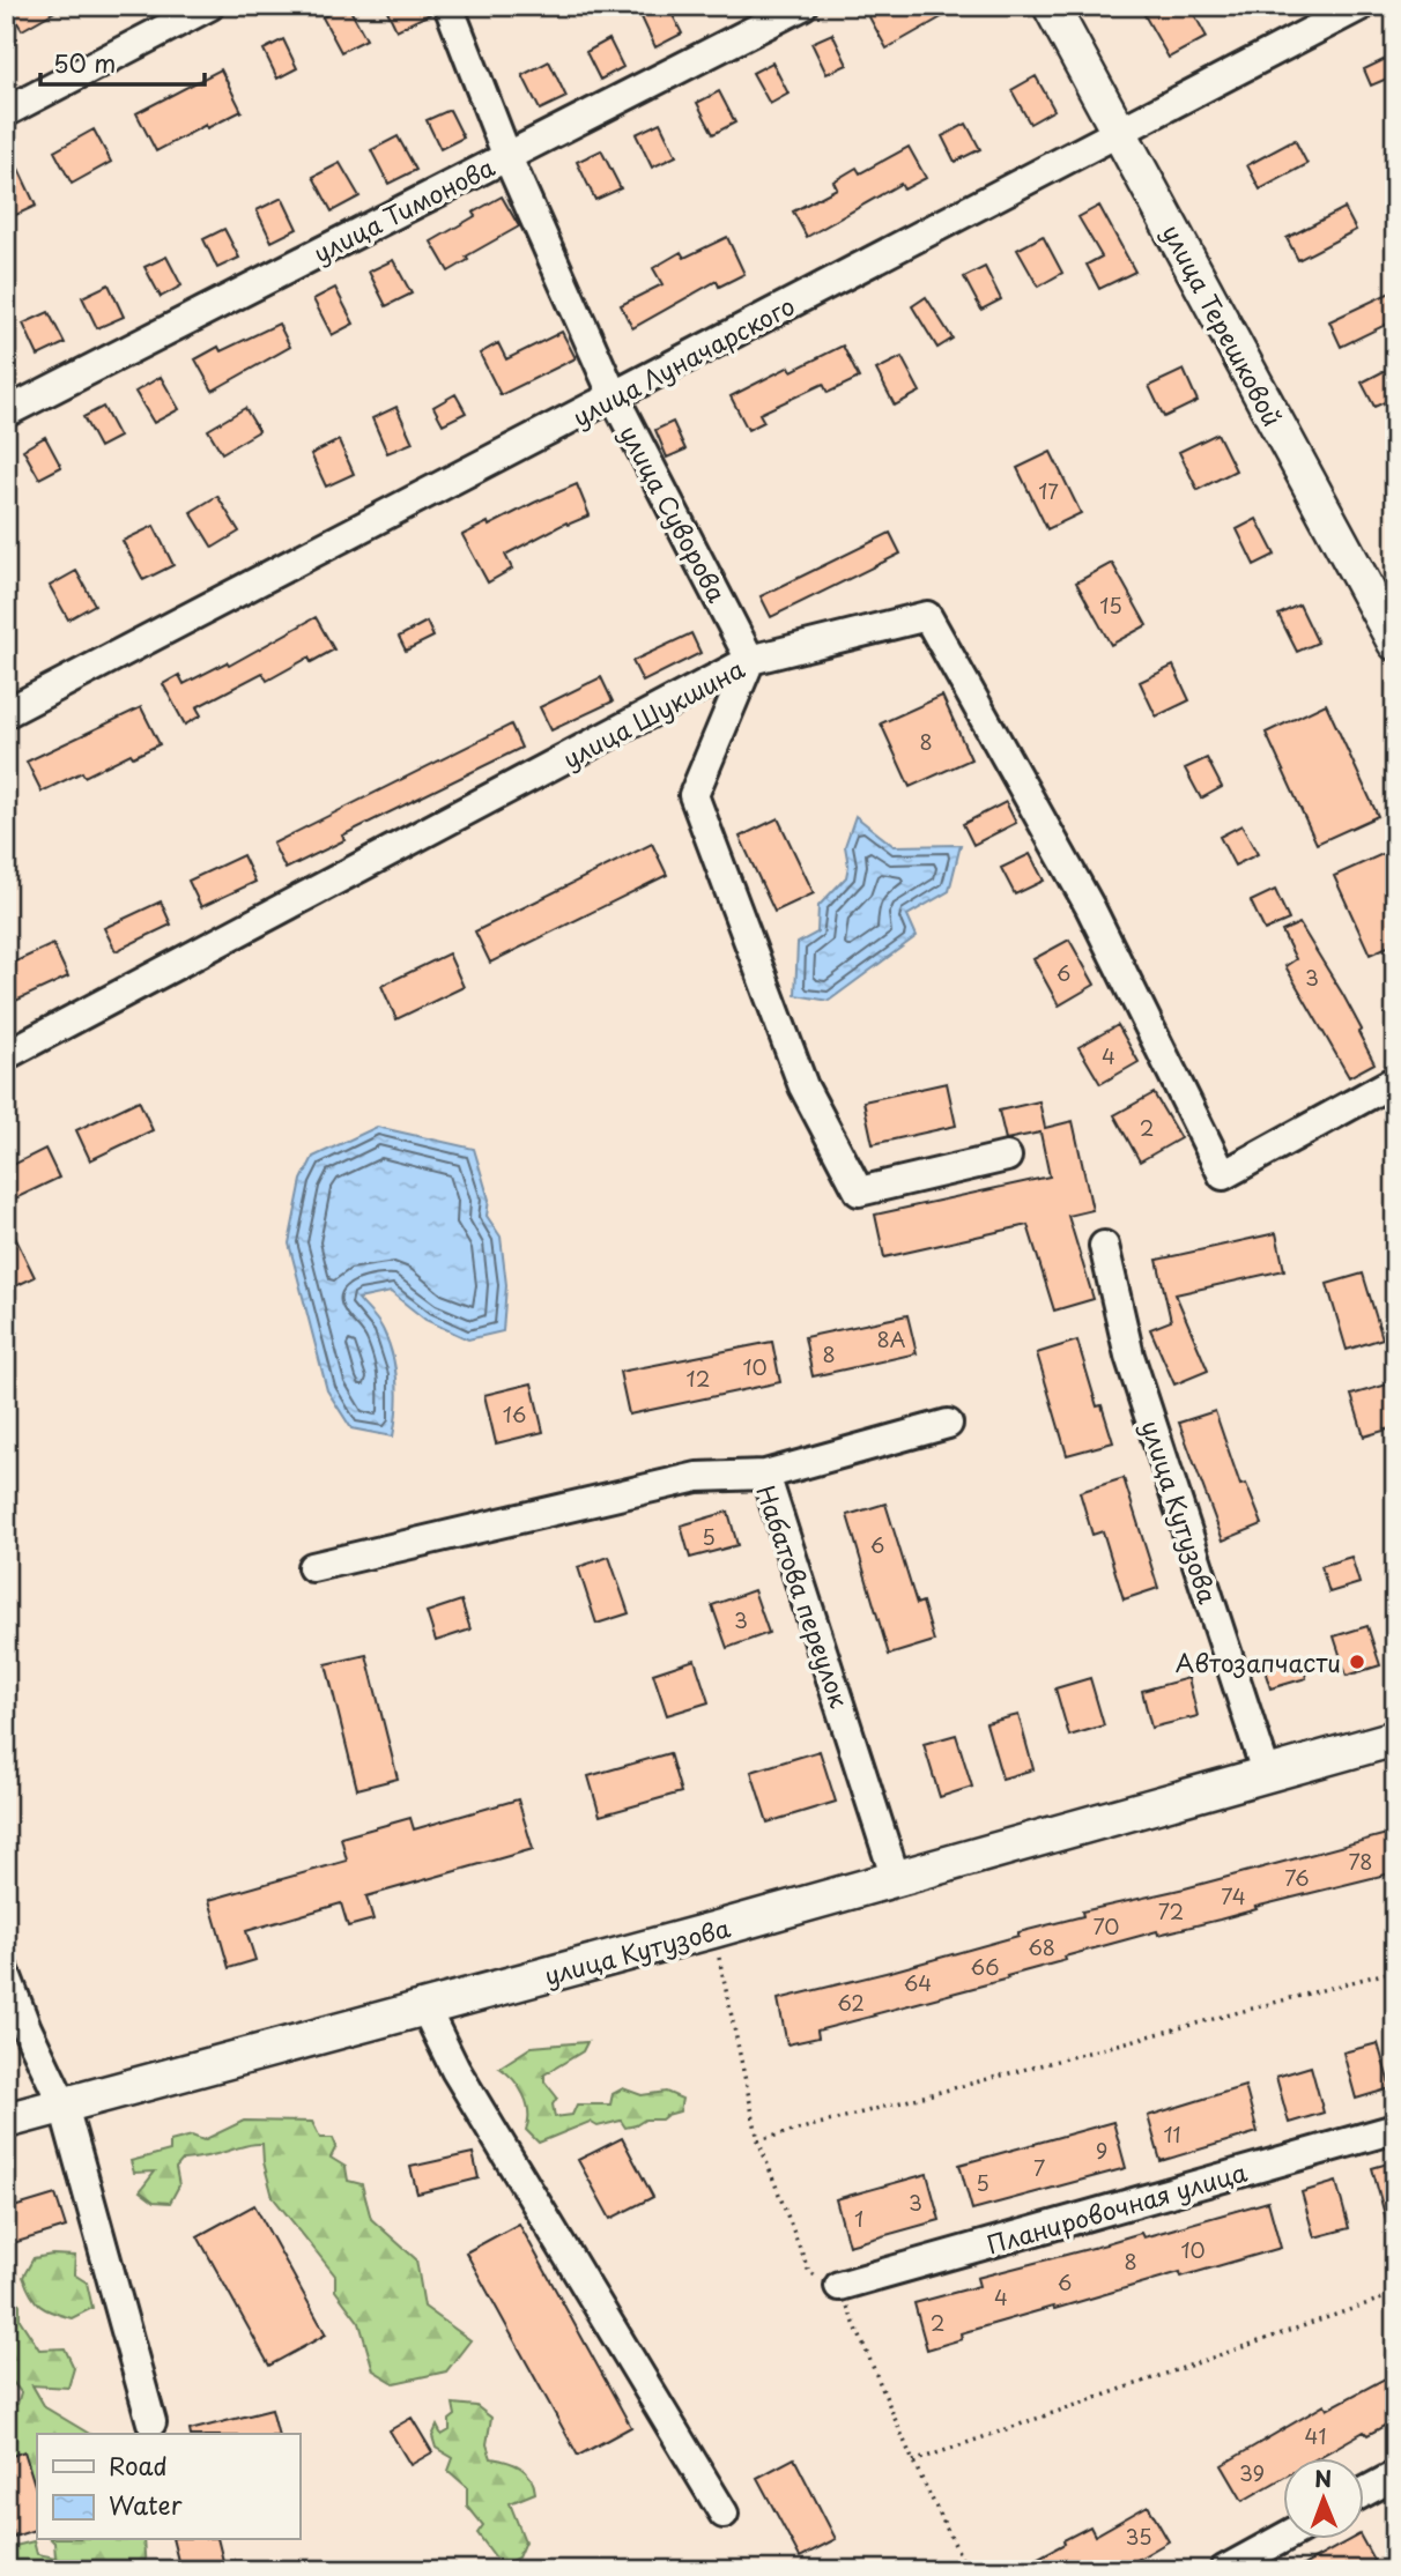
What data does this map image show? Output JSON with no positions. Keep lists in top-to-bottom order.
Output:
{
  "streets": {
    "main road": ["улица Терешковой", "улица Кутузова"],
    "street": [
      "улица Тимонова",
      "улица Луначарского",
      "улица Суворова",
      "улица Шукшина",
      "Набатова переулок",
      "Планировочная улица"
    ]
  },
  "crossings": [
    ["улица Тимонова", "улица Суворова"],
    ["улица Терешковой", "улица Луначарского"],
    ["улица Луначарского", "улица Суворова"],
    ["улица Суворова", "улица Шукшина"],
    ["улица Кутузова", "Набатова переулок"]
  ],
  "places": ["Автозапчасти"],
  "house_numbers": [
    "17",
    "15",
    "8",
    "6",
    "3",
    "4",
    "2",
    "8А",
    "8",
    "10",
    "12",
    "16",
    "5",
    "6",
    "3",
    "78",
    "76",
    "74",
    "72",
    "70",
    "68",
    "66",
    "64",
    "62",
    "11",
    "9",
    "7",
    "5",
    "3",
    "1",
    "10",
    "8",
    "6",
    "4",
    "2",
    "41",
    "39",
    "35"
  ],
  "legend": ["Road", "Water"],
  "scale_bar": "50 m",
  "north": "top"
}
